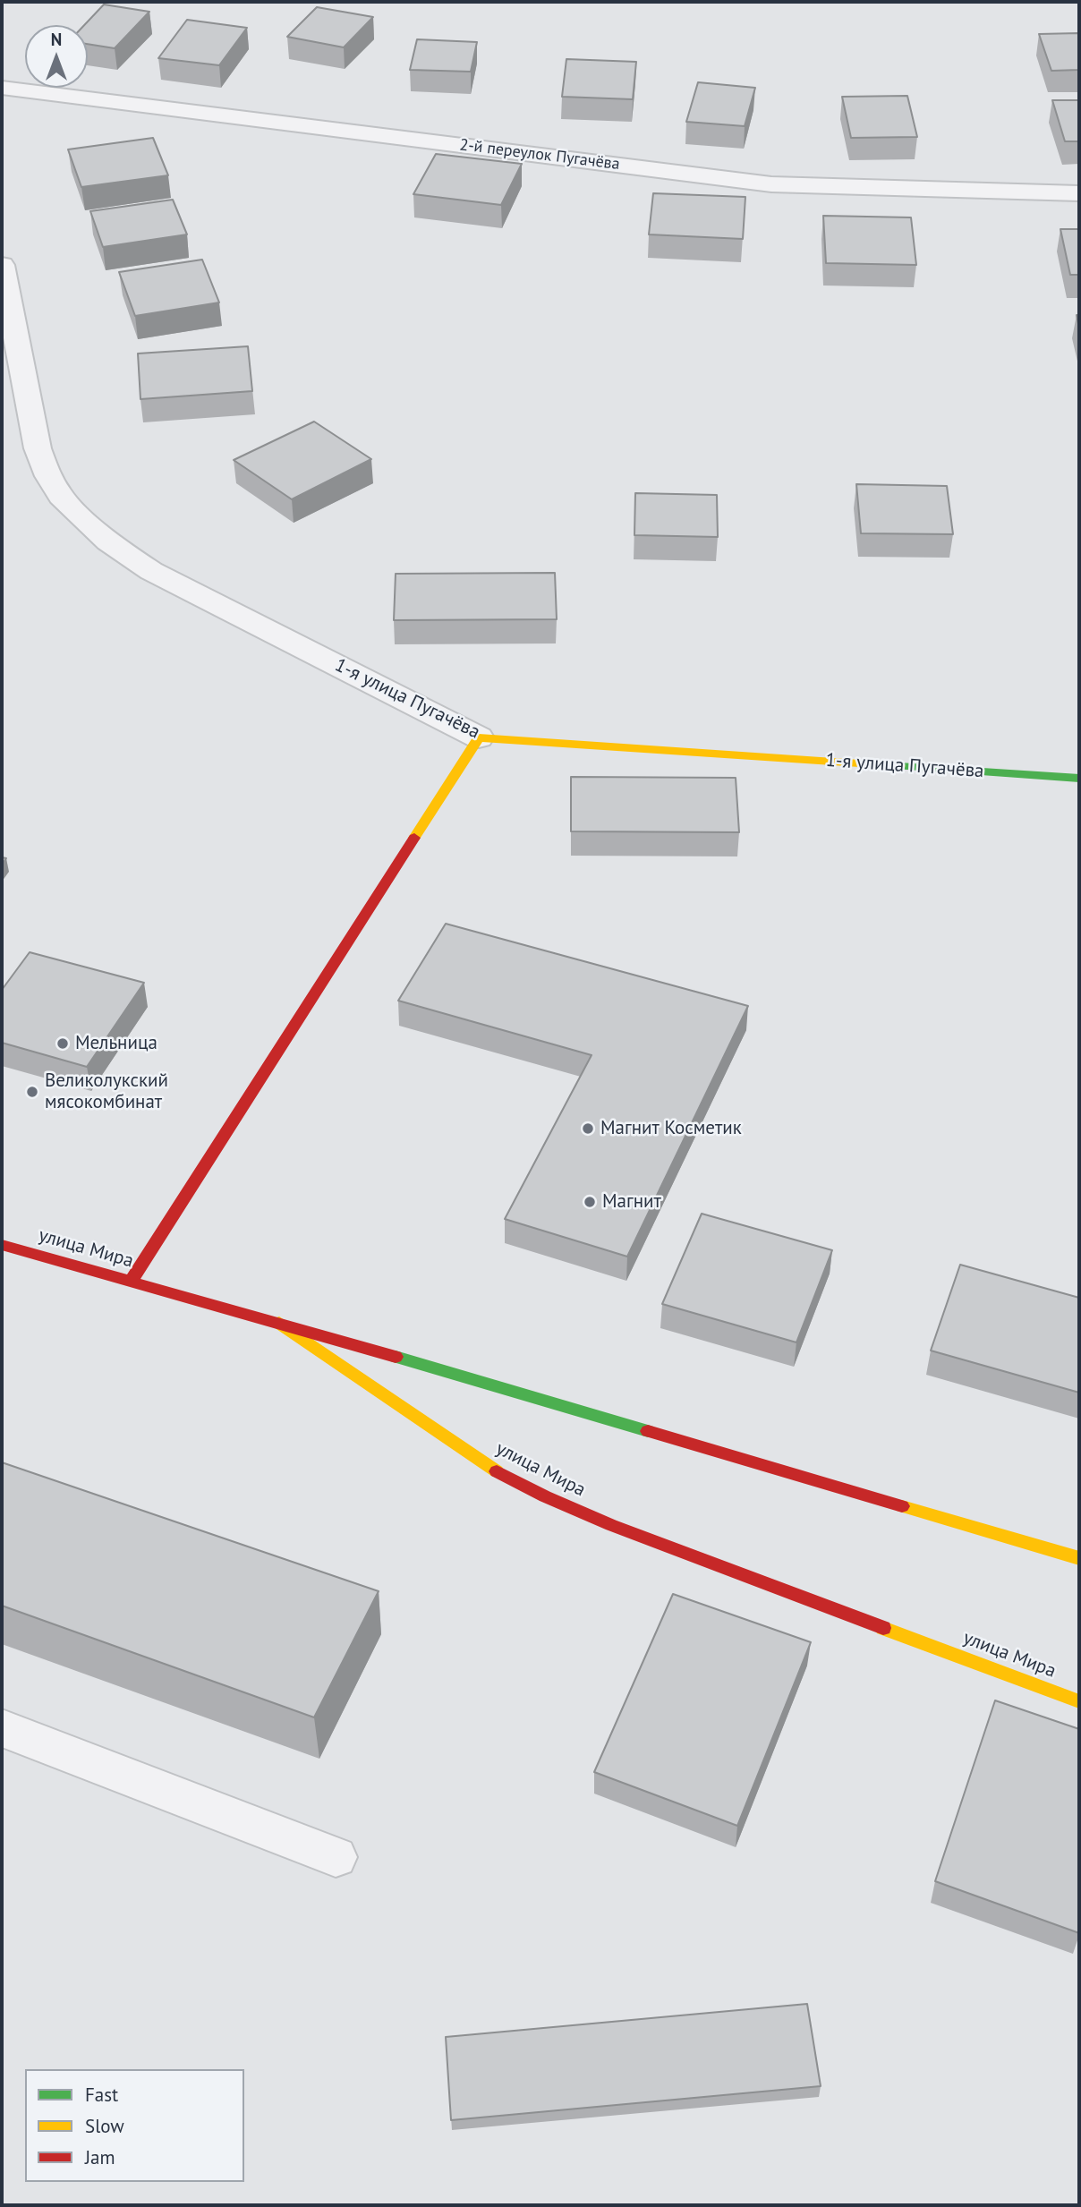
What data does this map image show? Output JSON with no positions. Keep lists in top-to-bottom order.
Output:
{
  "streets": {
    "street": ["2-й переулок Пугачёва", "1-я улица Пугачёва", "улица Мира"]
  },
  "places": [
    "Мельница",
    "Великолукский мясокомбинат",
    "Магнит Косметик",
    "Магнит"
  ],
  "legend": ["Fast", "Slow", "Jam"],
  "north": "top"
}
